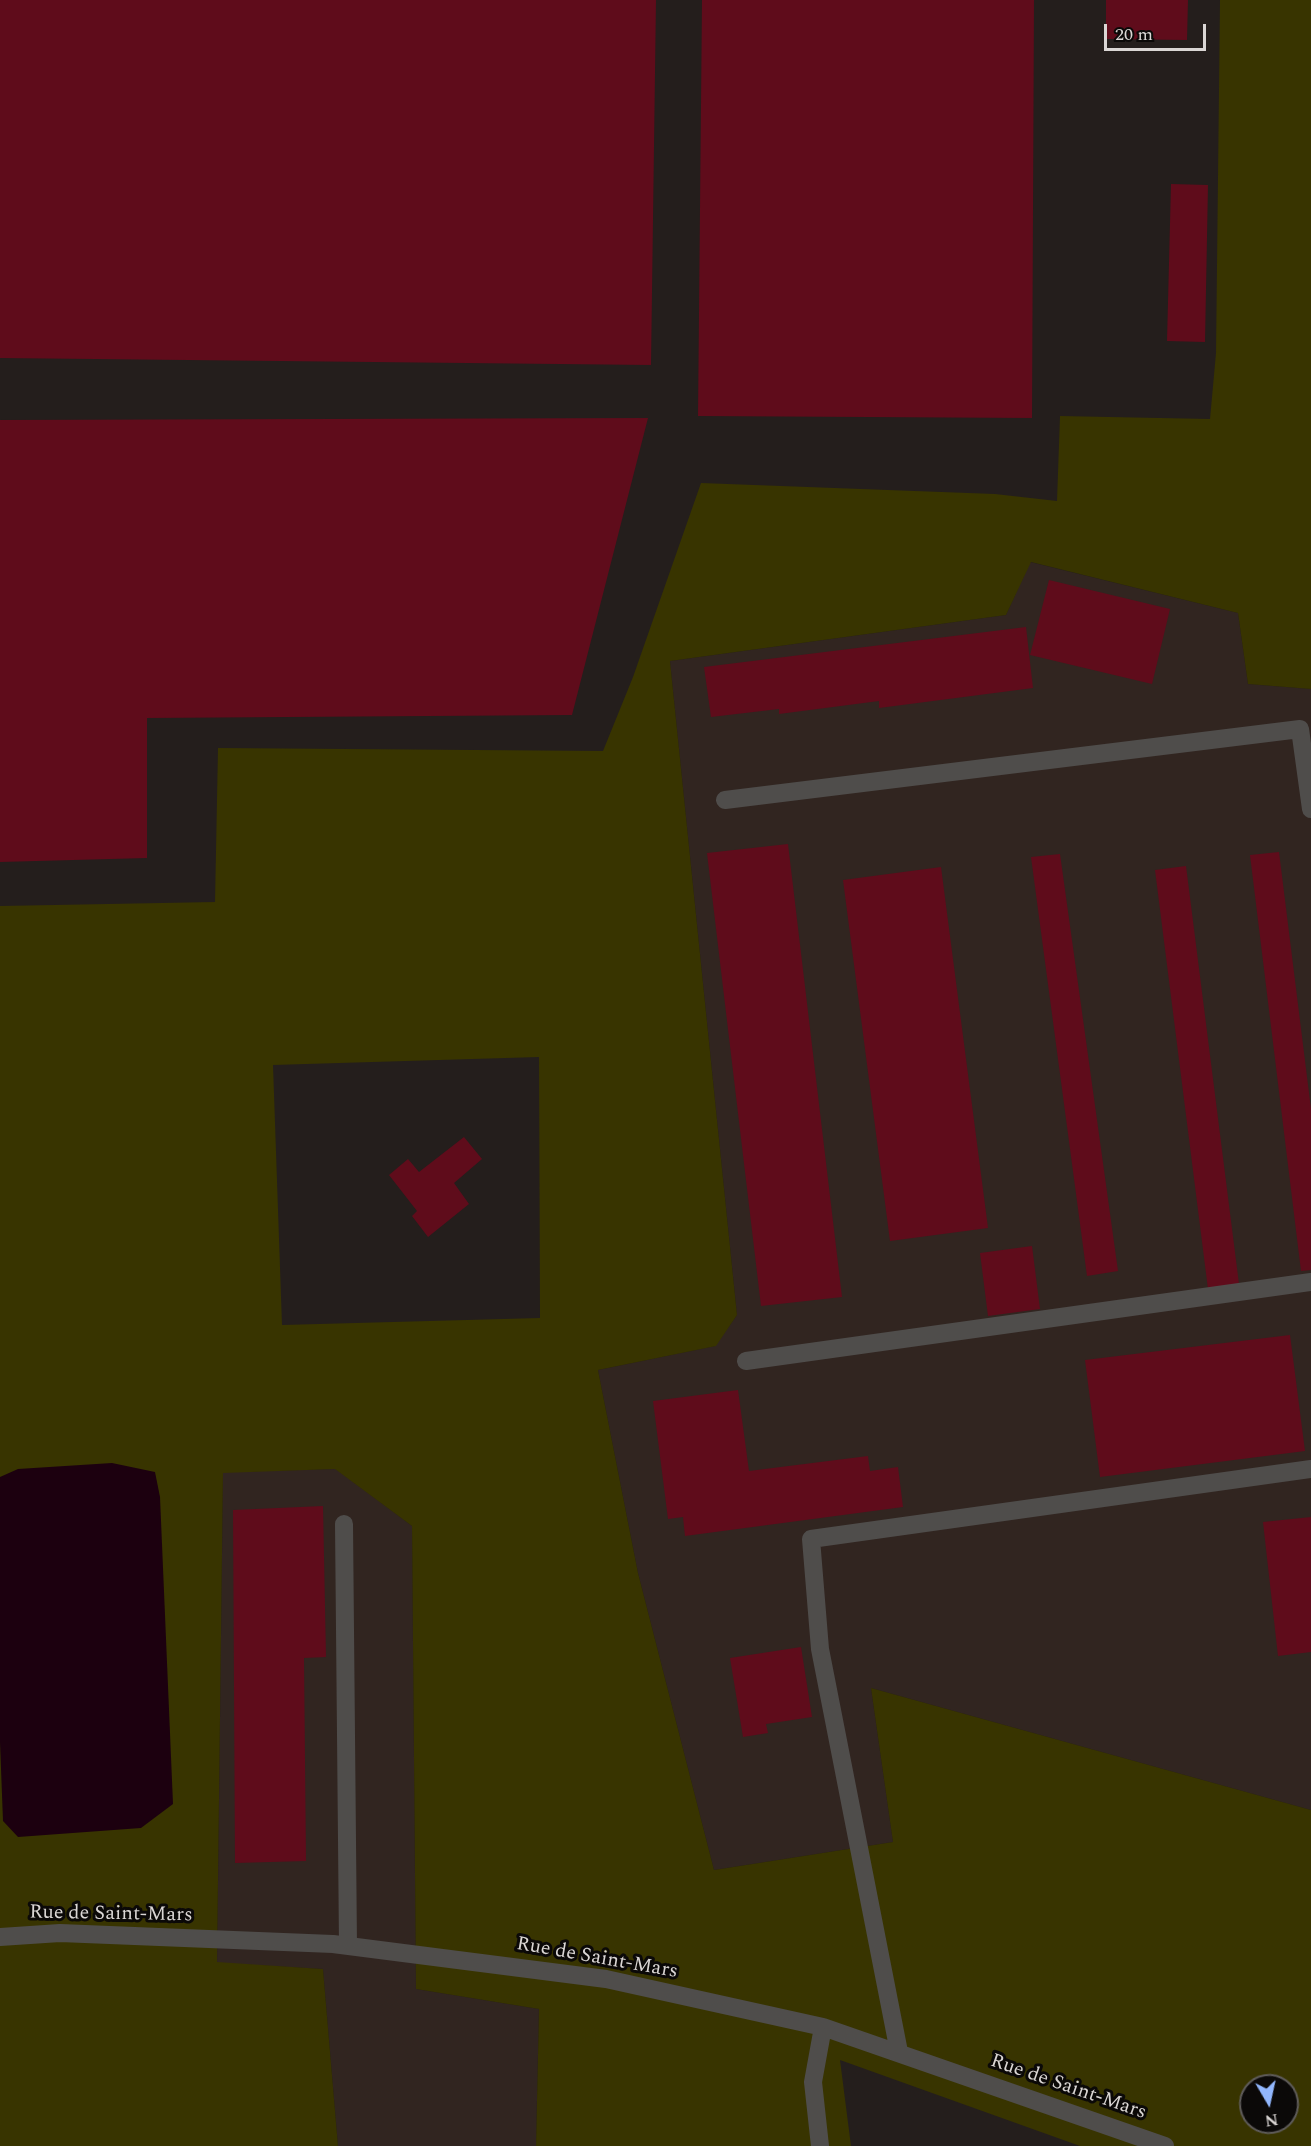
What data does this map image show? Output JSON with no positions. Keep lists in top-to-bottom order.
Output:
{
  "streets": {
    "street": ["Rue de Saint-Mars"]
  },
  "scale_bar": "20 m",
  "north": "bottom"
}
